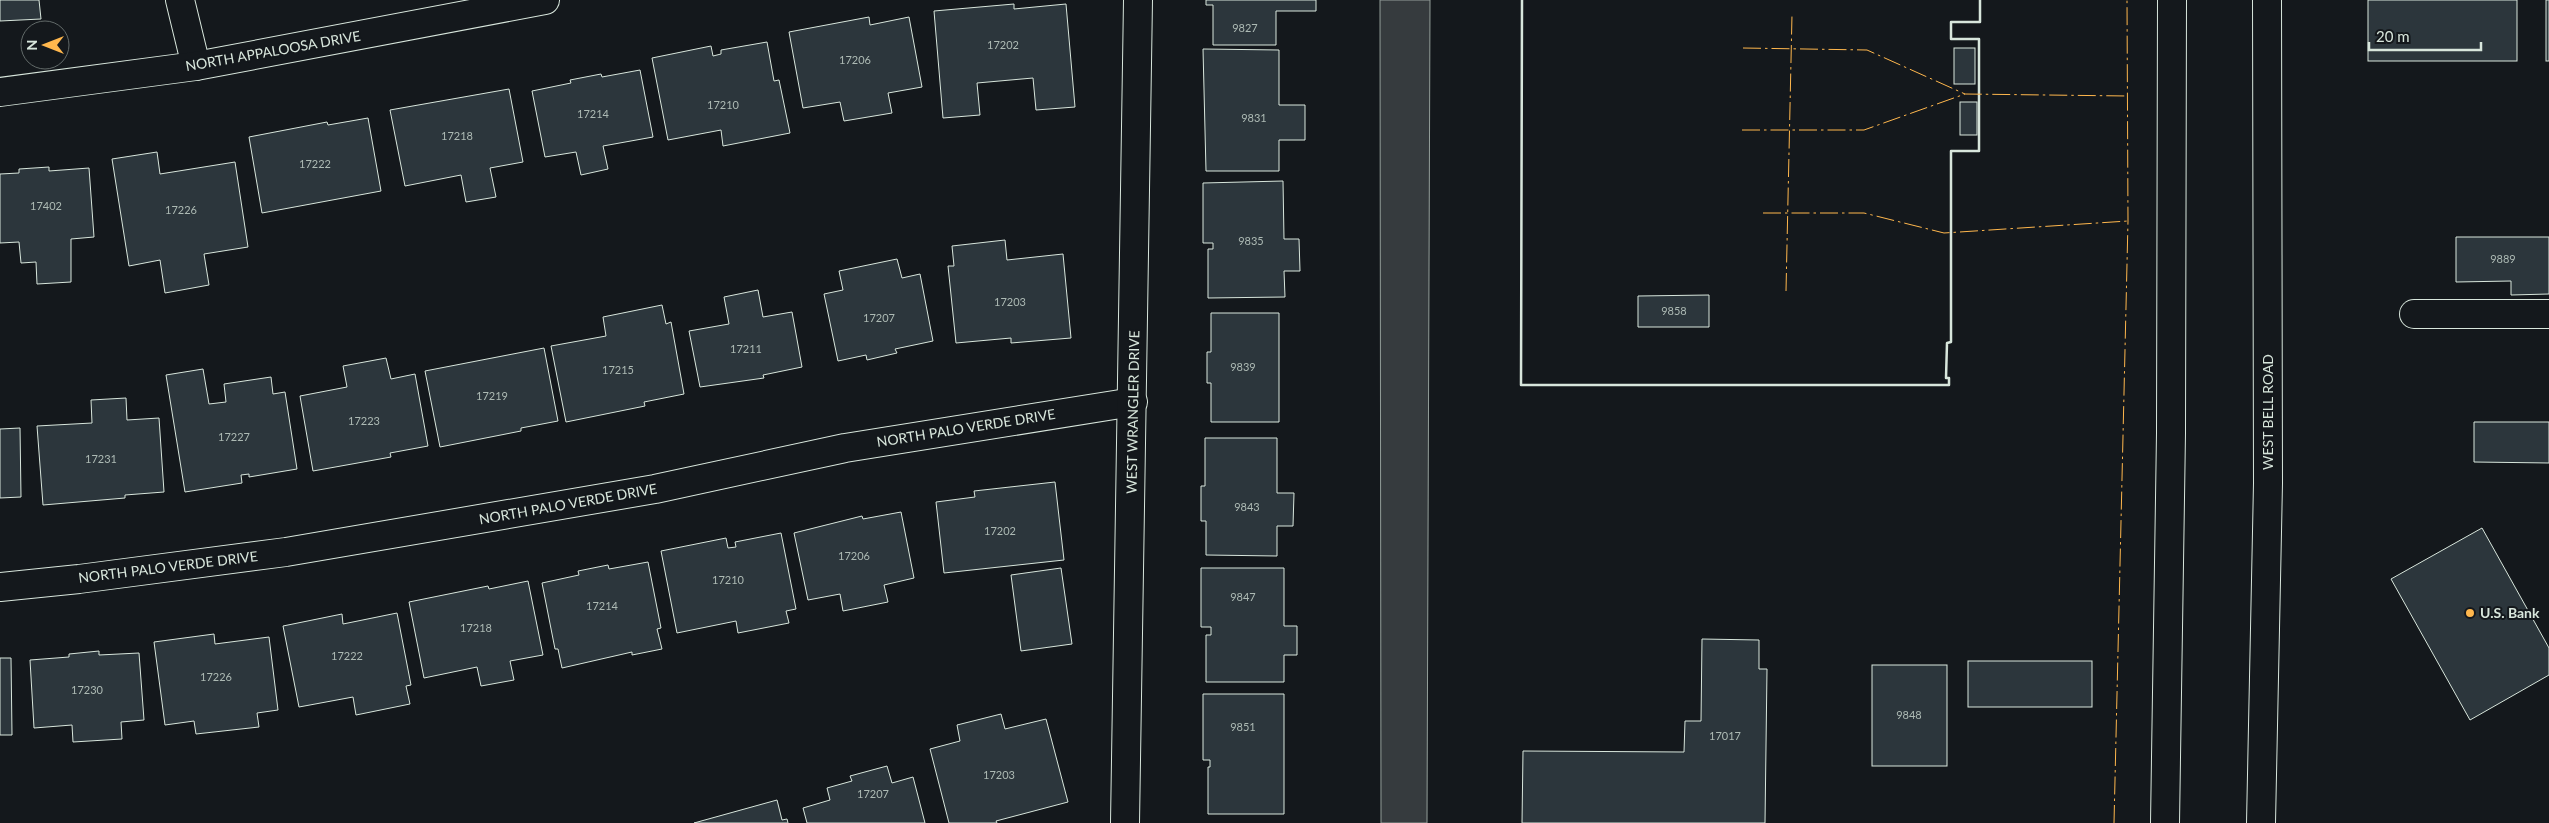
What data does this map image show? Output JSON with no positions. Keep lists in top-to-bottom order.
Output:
{
  "streets": {
    "street": [
      "NORTH APPALOOSA DRIVE",
      "WEST WRANGLER DRIVE",
      "WEST BELL ROAD",
      "NORTH PALO VERDE DRIVE"
    ]
  },
  "crossings": [
    ["WEST WRANGLER DRIVE", "NORTH PALO VERDE DRIVE"]
  ],
  "places": ["U.S. Bank"],
  "house_numbers": [
    "9827",
    "17202",
    "17206",
    "17210",
    "17214",
    "9831",
    "17218",
    "17222",
    "17402",
    "17226",
    "9835",
    "9889",
    "17203",
    "9858",
    "17207",
    "17211",
    "9839",
    "17215",
    "17219",
    "17223",
    "17227",
    "17231",
    "9843",
    "17202",
    "17206",
    "17210",
    "9847",
    "17214",
    "17218",
    "17222",
    "17226",
    "17230",
    "9848",
    "9851",
    "17017",
    "17203",
    "17207"
  ],
  "scale_bar": "20 m",
  "north": "left"
}
